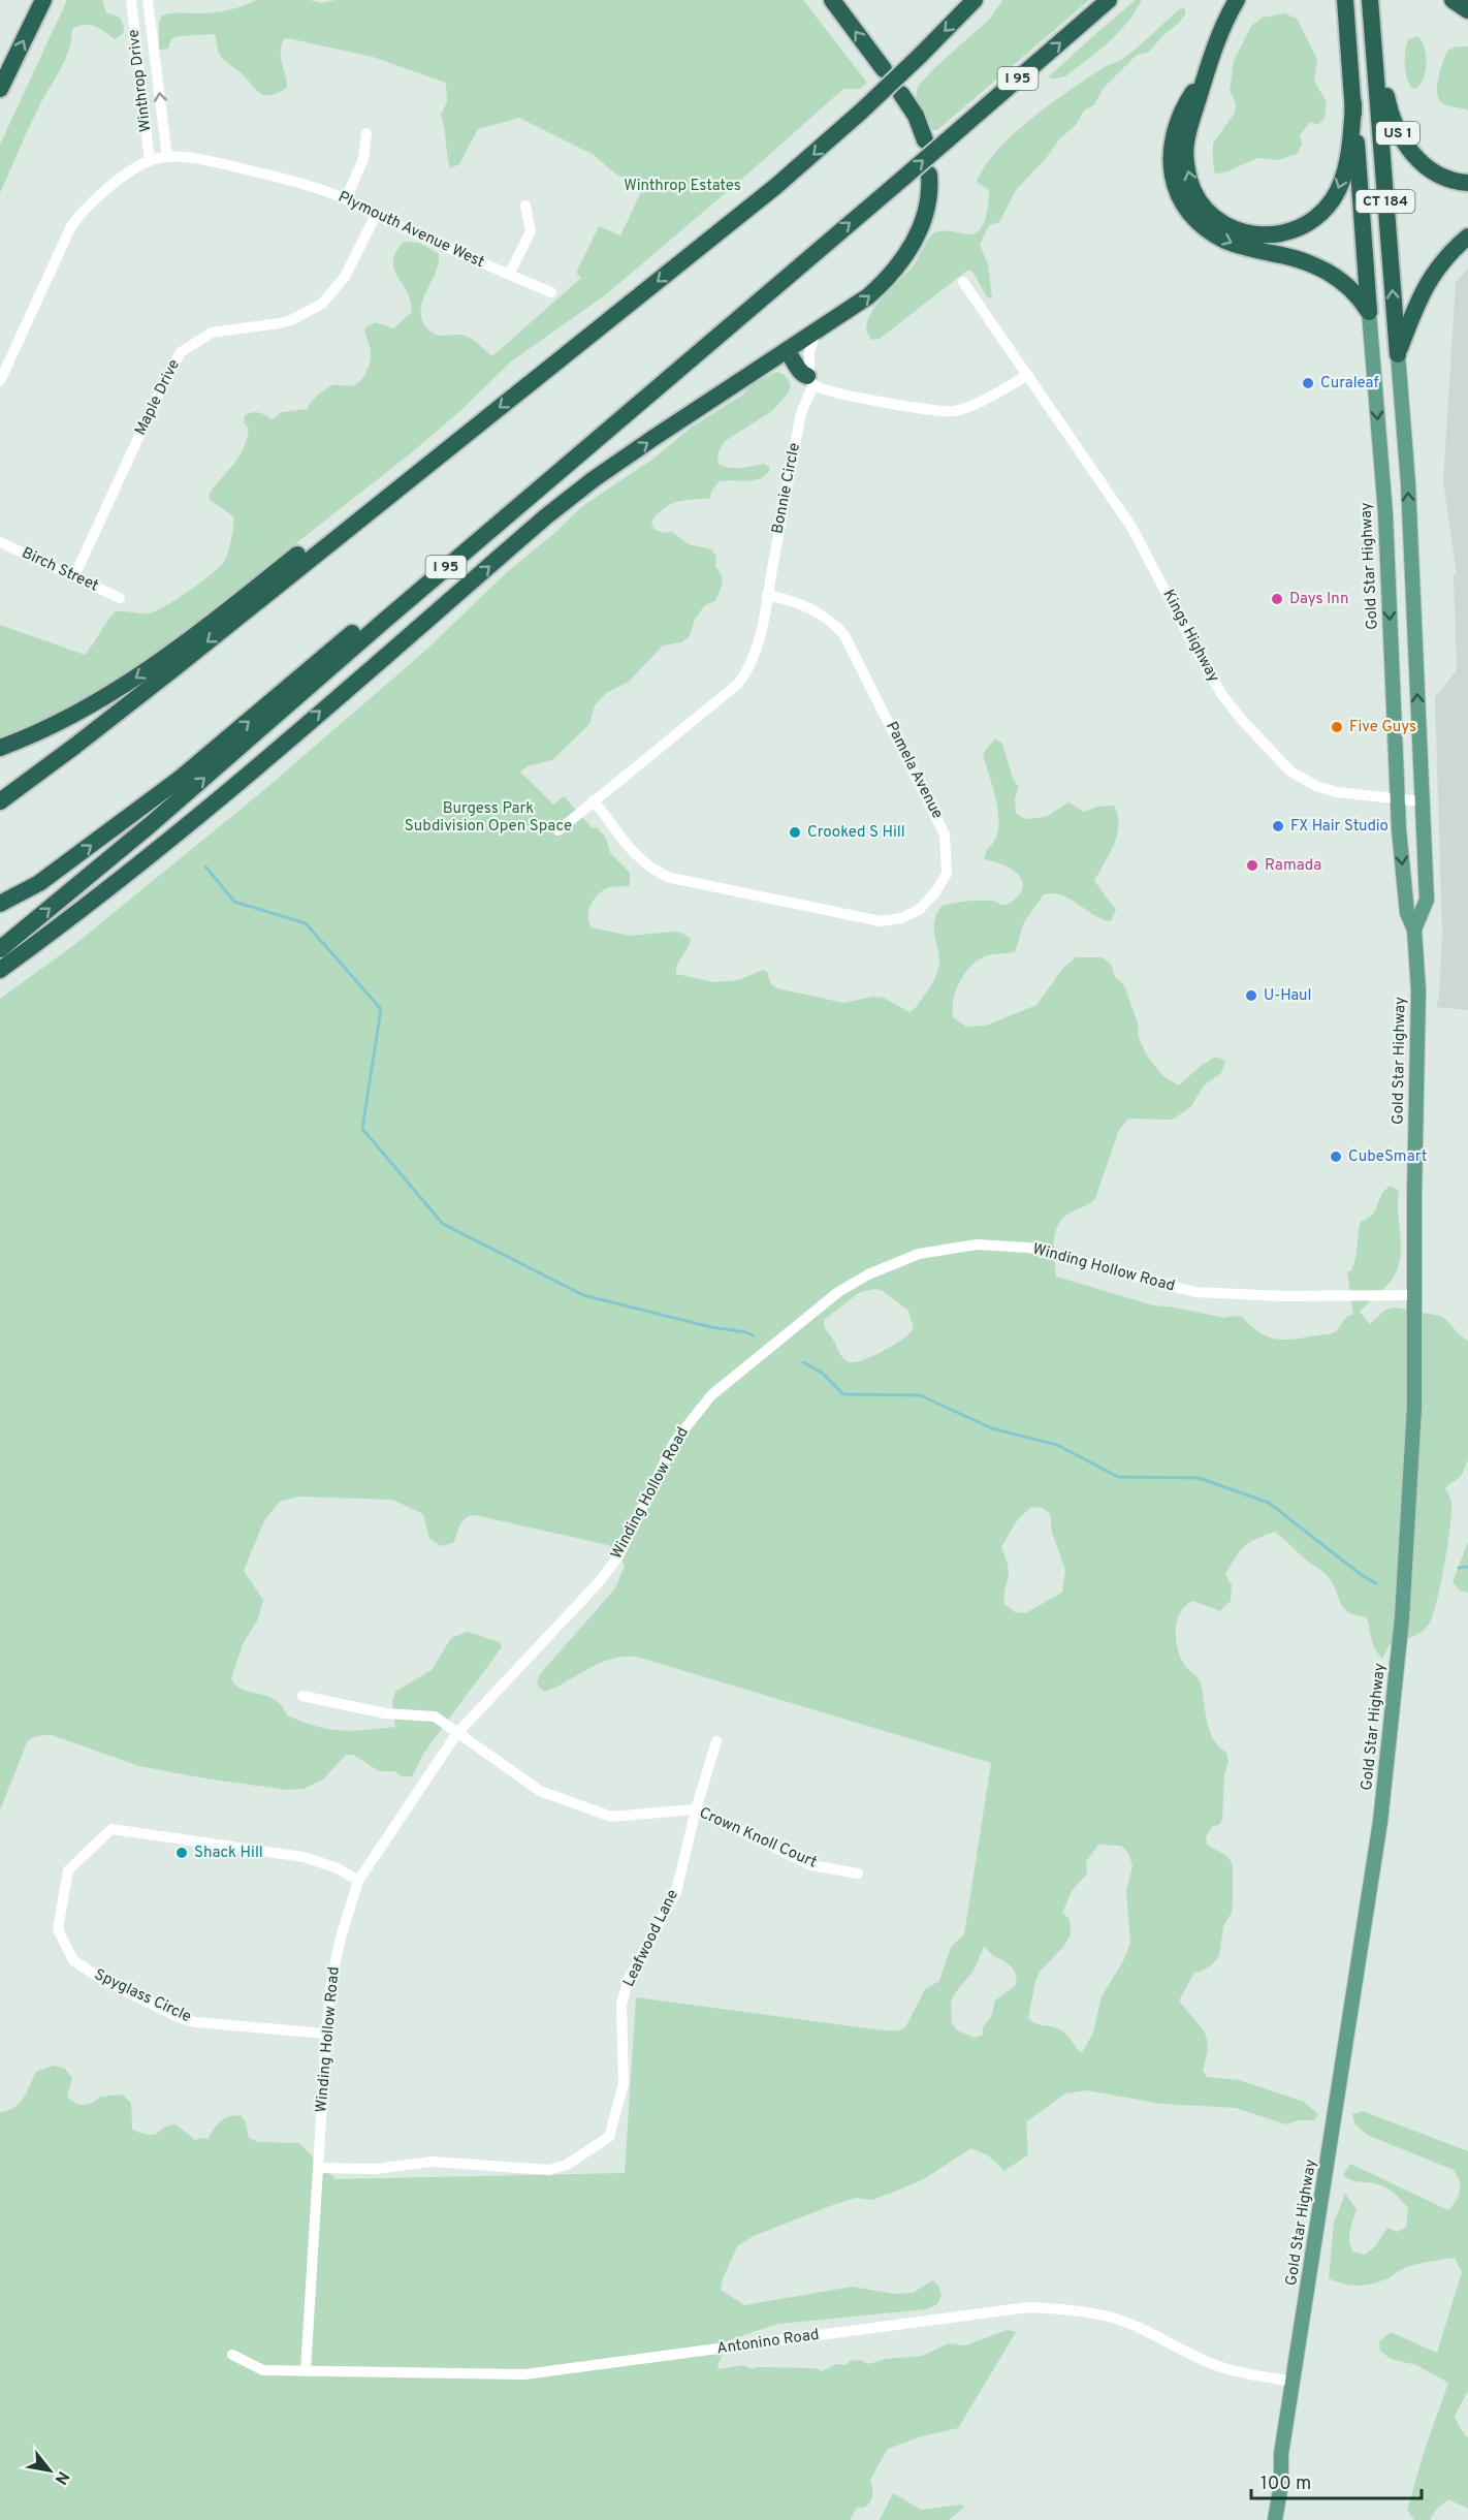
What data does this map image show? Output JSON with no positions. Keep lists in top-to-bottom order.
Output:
{
  "streets": {
    "highway": ["I 95", "US 1", "CT 184"],
    "main road": ["Gold Star Highway"],
    "street": [
      "Winthrop Drive",
      "Plymouth Avenue West",
      "Maple Drive",
      "Bonnie Circle",
      "Birch Street",
      "Kings Highway",
      "Pamela Avenue",
      "Winding Hollow Road",
      "Crown Knoll Court",
      "Leafwood Lane",
      "Spyglass Circle",
      "Antonino Road"
    ]
  },
  "crossings": [
    ["Winthrop Drive", "Plymouth Avenue West"],
    ["US 1", "CT 184"],
    ["CT 184", "Gold Star Highway"],
    ["Plymouth Avenue West", "Maple Drive"],
    ["Maple Drive", "Birch Street"],
    ["Bonnie Circle", "Pamela Avenue"],
    ["Gold Star Highway", "Kings Highway"],
    ["Gold Star Highway", "Winding Hollow Road"],
    ["Gold Star Highway", "Antonino Road"],
    ["Winding Hollow Road", "Crown Knoll Court"],
    ["Winding Hollow Road", "Leafwood Lane"],
    ["Winding Hollow Road", "Spyglass Circle"],
    ["Winding Hollow Road", "Antonino Road"],
    ["Crown Knoll Court", "Leafwood Lane"]
  ],
  "parks": ["Winthrop Estates", "Burgess Park Subdivision Open Space"],
  "places": [
    "Curaleaf",
    "Days Inn",
    "Five Guys",
    "FX Hair Studio",
    "Crooked S Hill",
    "Ramada",
    "U-Haul",
    "CubeSmart",
    "Shack Hill"
  ],
  "scale_bar": "100 m",
  "north": "bottom right"
}
